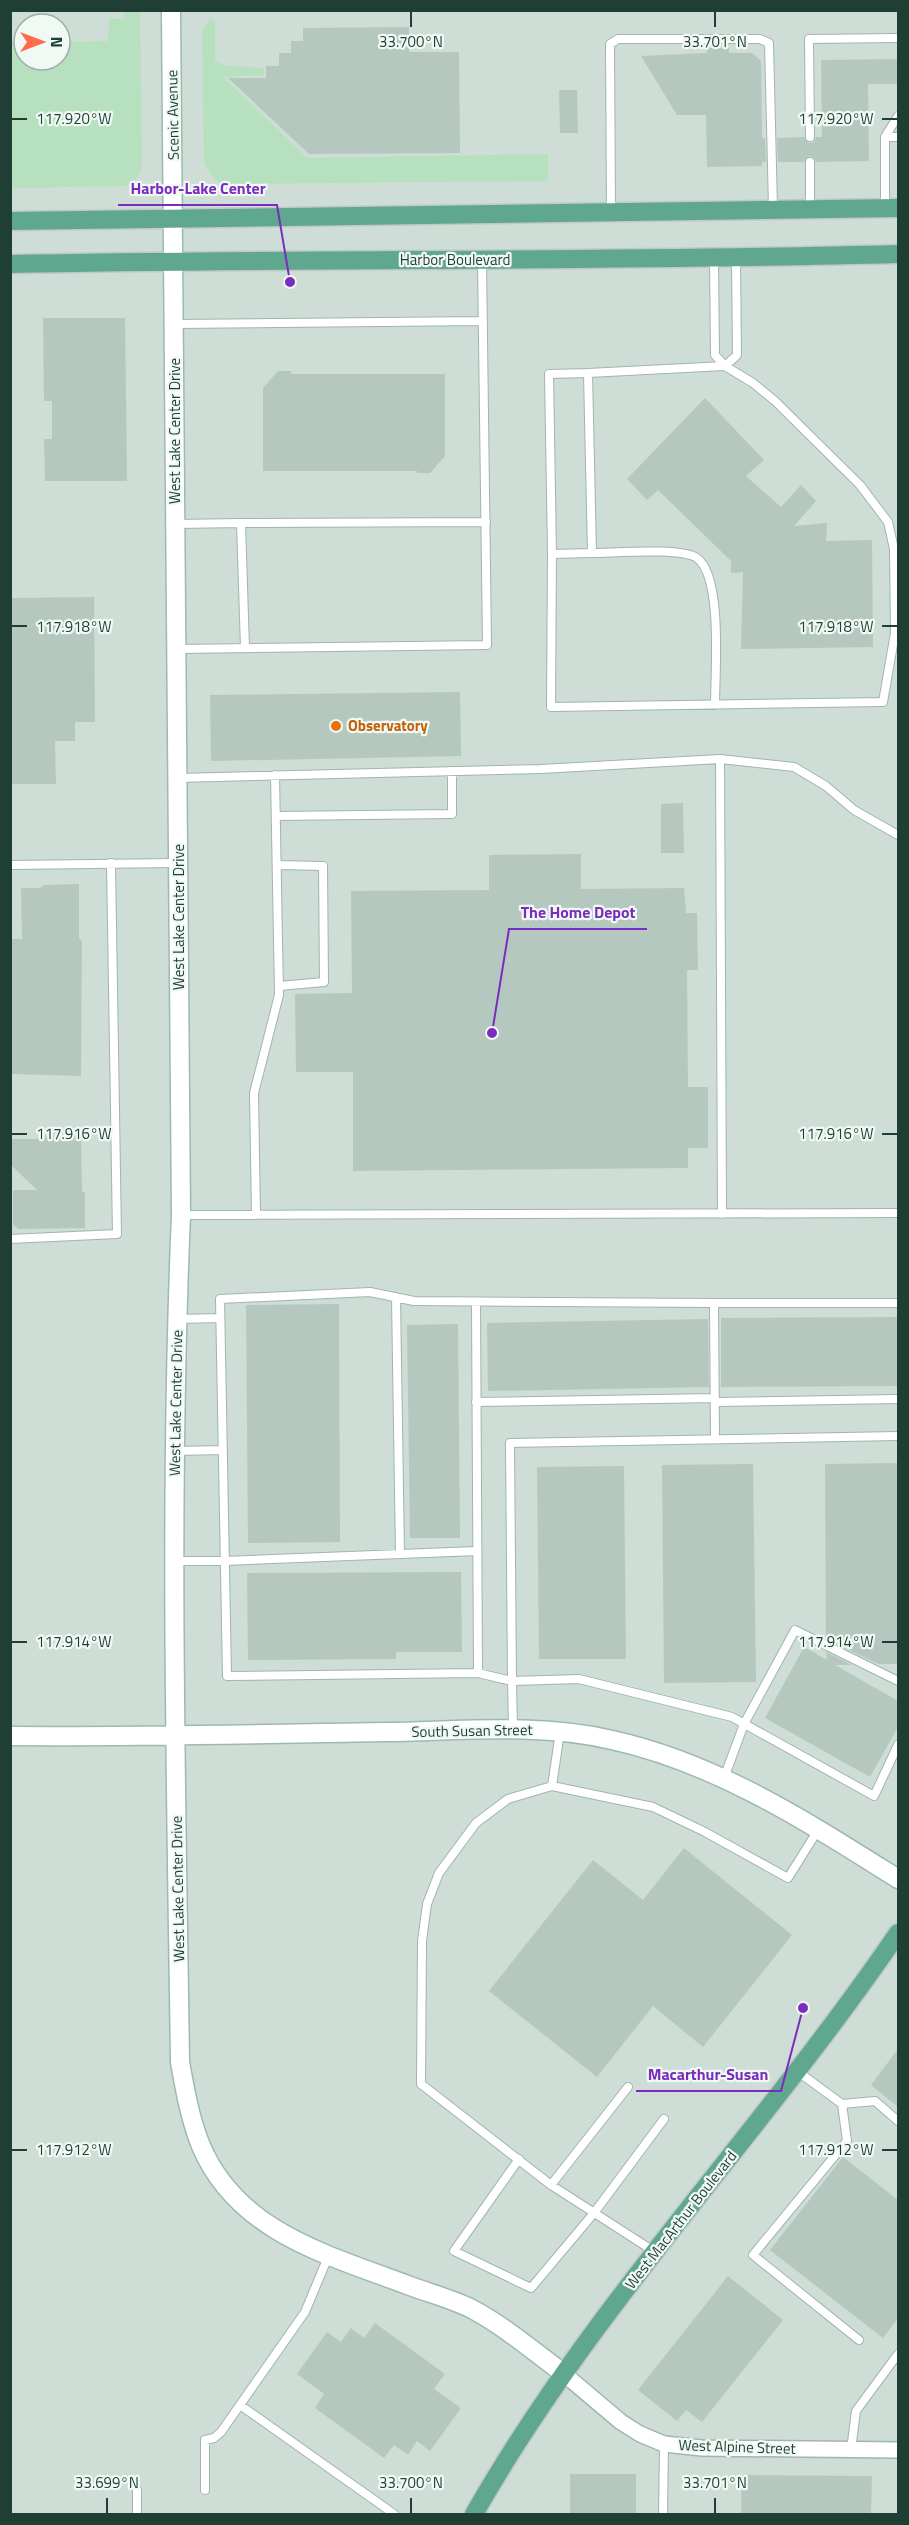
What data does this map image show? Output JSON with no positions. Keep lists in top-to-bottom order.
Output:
{
  "streets": {
    "main road": ["Harbor Boulevard", "West MacArthur Boulevard"],
    "street": [
      "Scenic Avenue",
      "West Lake Center Drive",
      "South Susan Street",
      "West Alpine Street"
    ]
  },
  "crossings": [
    ["Scenic Avenue", "West Lake Center Drive"],
    ["Harbor Boulevard", "West Lake Center Drive"],
    ["West Lake Center Drive", "South Susan Street"],
    ["West Lake Center Drive", "West MacArthur Boulevard"],
    ["West Lake Center Drive", "West Alpine Street"],
    ["West MacArthur Boulevard", "West Alpine Street"]
  ],
  "places": [
    "Harbor-Lake Center",
    "Observatory",
    "The Home Depot",
    "Macarthur-Susan"
  ],
  "north": "right",
  "coordinates": [
    "33.700°N",
    "33.701°N",
    "117.920°W",
    "117.918°W",
    "117.916°W",
    "117.914°W",
    "117.912°W",
    "33.699°N"
  ]
}
